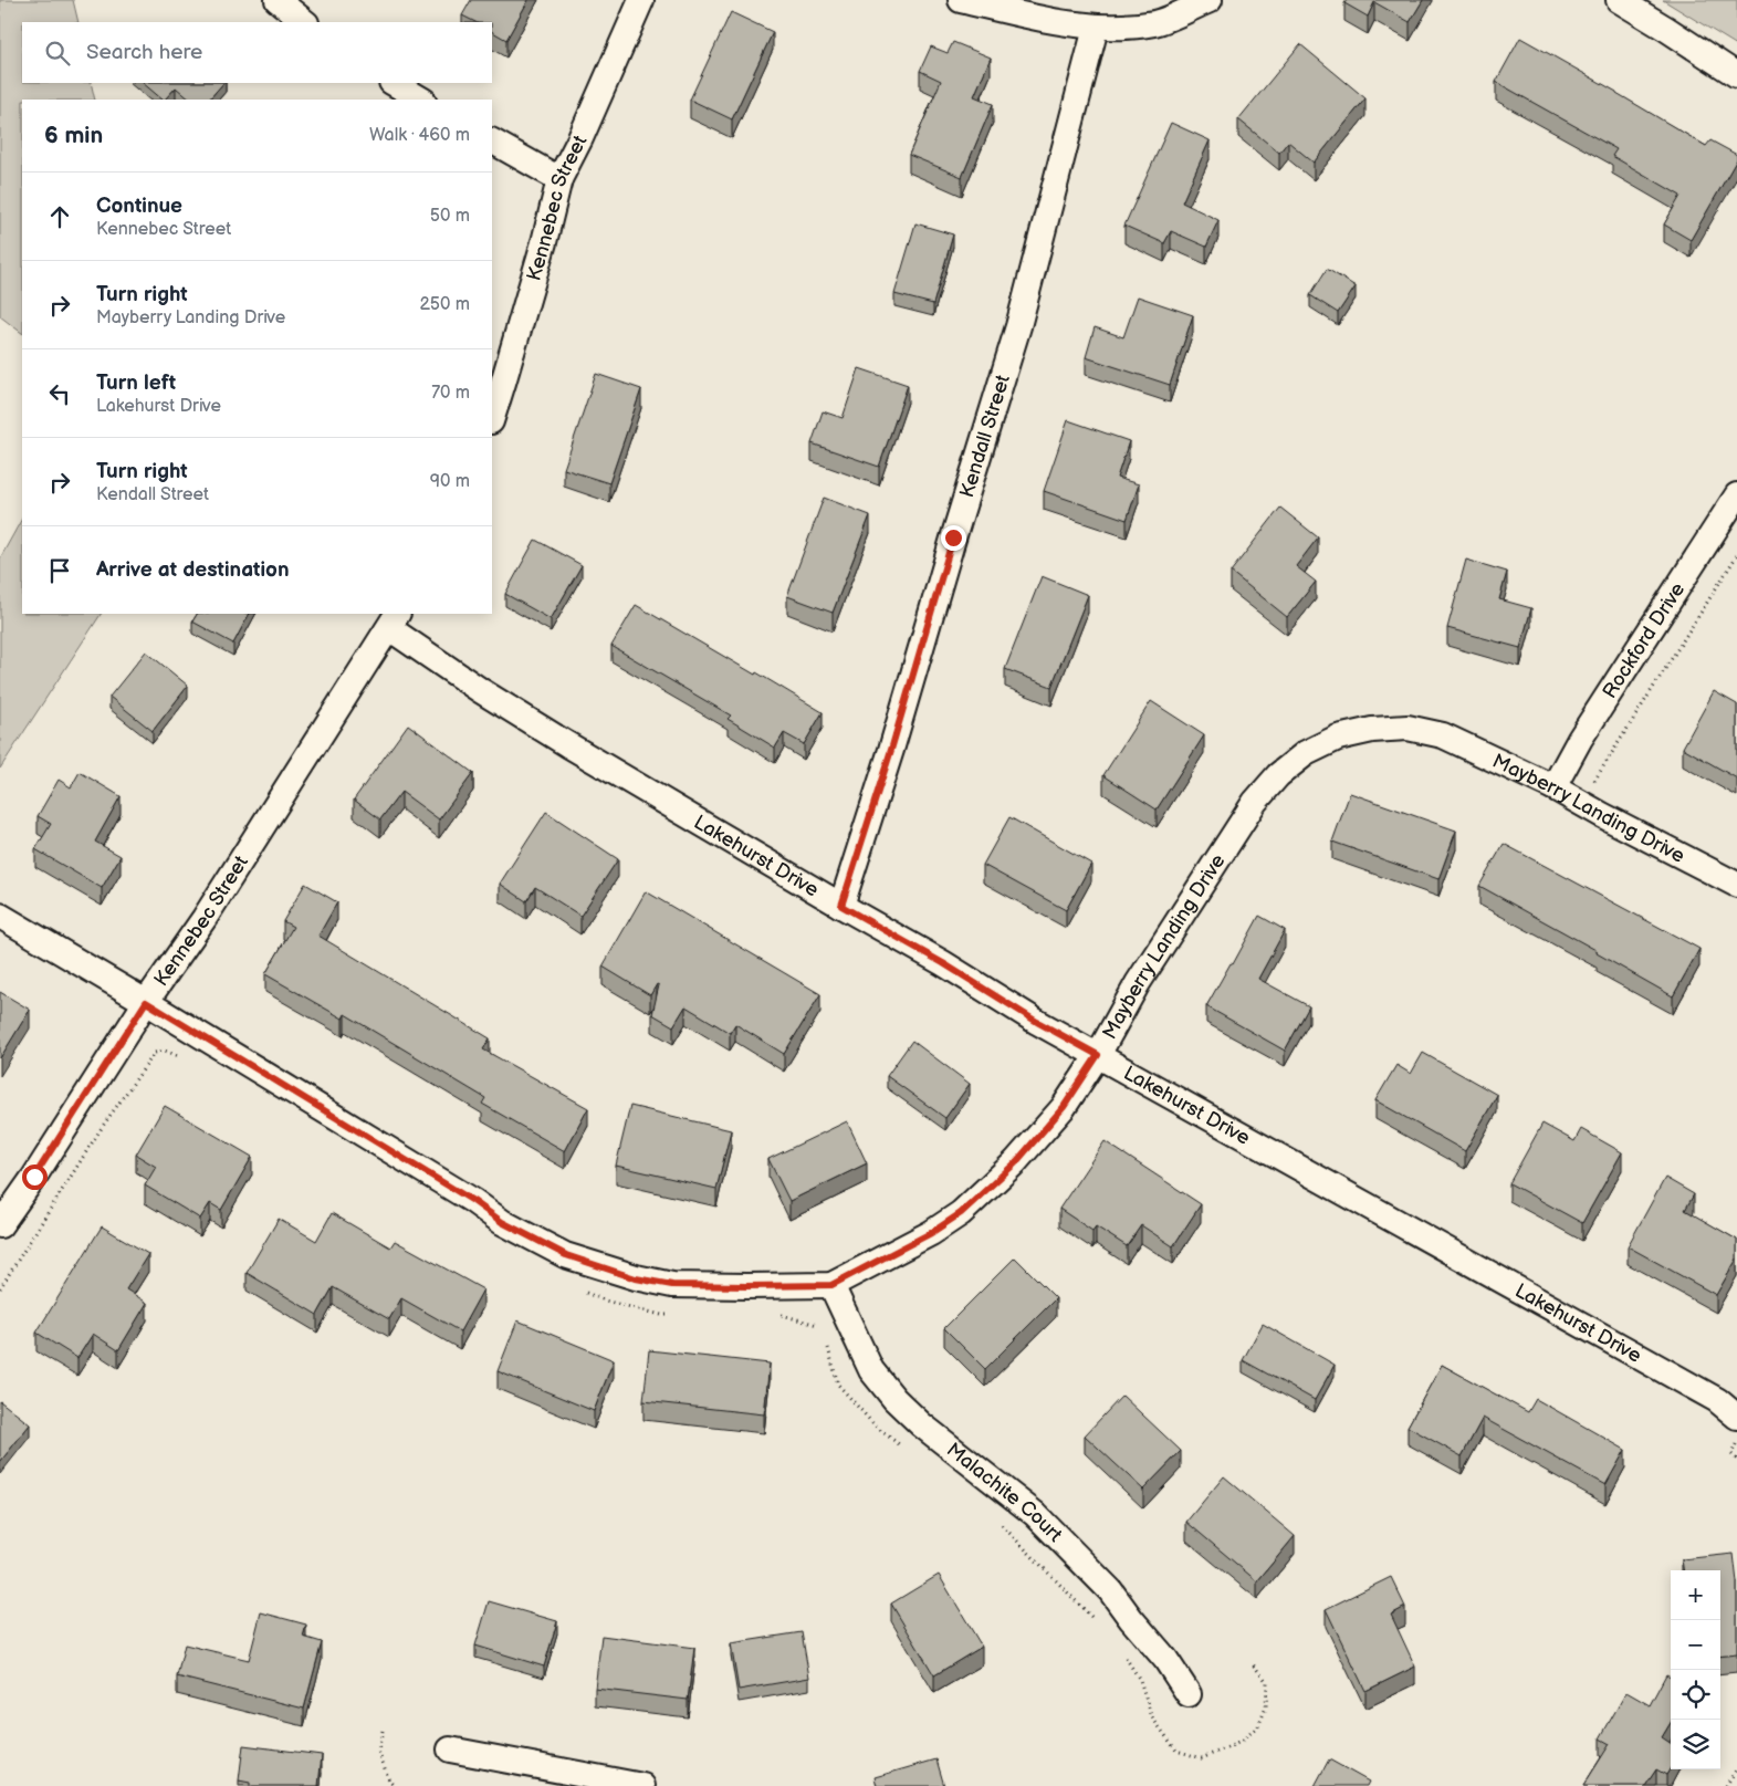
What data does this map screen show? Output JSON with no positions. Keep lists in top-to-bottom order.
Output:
{
  "streets": {
    "street": [
      "Kennebec Street",
      "Kendall Street",
      "Rockford Drive",
      "Mayberry Landing Drive",
      "Lakehurst Drive",
      "Malachite Court"
    ]
  },
  "crossings": [
    ["Kennebec Street", "Mayberry Landing Drive"],
    ["Kennebec Street", "Lakehurst Drive"],
    ["Kendall Street", "Lakehurst Drive"],
    ["Rockford Drive", "Mayberry Landing Drive"],
    ["Mayberry Landing Drive", "Lakehurst Drive"],
    ["Mayberry Landing Drive", "Malachite Court"]
  ],
  "page": {
    "search": "Search here",
    "heading": ["6 min", "Walk · 460 m"],
    "list": [
      ["Continue", "Kennebec Street", "50 m"],
      ["Turn right", "Mayberry Landing Drive", "250 m"],
      ["Turn left", "Lakehurst Drive", "70 m"],
      ["Turn right", "Kendall Street", "90 m"],
      "Arrive at destination"
    ],
    "map_buttons": ["+", "−"]
  }
}
